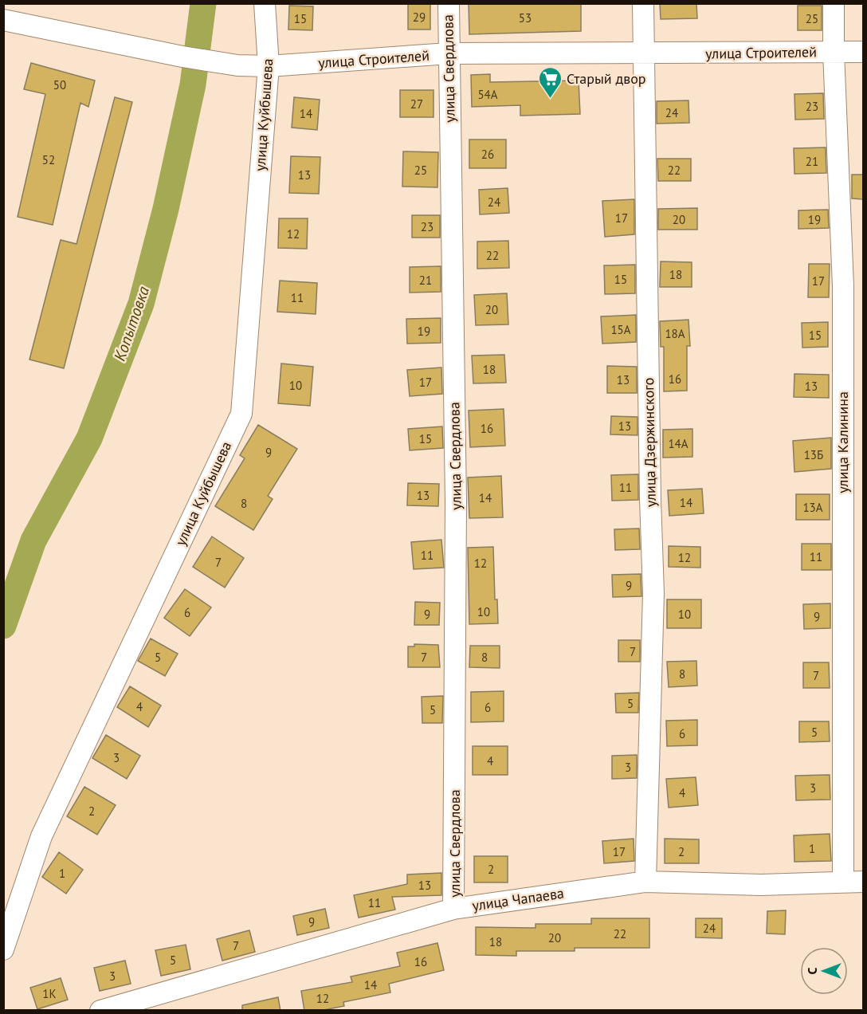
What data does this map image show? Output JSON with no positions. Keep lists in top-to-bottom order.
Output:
{
  "streets": {
    "street": [
      "улица Строителей",
      "улица Свердлова",
      "улица Куйбышева",
      "улица Дзержинского",
      "улица Калинина",
      "улица Чапаева"
    ]
  },
  "crossings": [
    ["улица Строителей", "улица Свердлова"],
    ["улица Строителей", "улица Куйбышева"],
    ["улица Строителей", "улица Дзержинского"],
    ["улица Строителей", "улица Калинина"],
    ["улица Свердлова", "улица Чапаева"],
    ["улица Дзержинского", "улица Чапаева"],
    ["улица Калинина", "улица Чапаева"]
  ],
  "water": ["Копытовка"],
  "places": {
    "supermarket": ["Старый двор"]
  },
  "house_numbers": [
    "29",
    "53",
    "15",
    "25",
    "50",
    "54А",
    "27",
    "23",
    "24",
    "14",
    "26",
    "52",
    "21",
    "25",
    "22",
    "13",
    "24",
    "17",
    "20",
    "19",
    "23",
    "12",
    "22",
    "18",
    "15",
    "21",
    "17",
    "11",
    "20",
    "15А",
    "19",
    "18А",
    "15",
    "18",
    "16",
    "13",
    "17",
    "10",
    "13",
    "13",
    "16",
    "15",
    "14А",
    "9",
    "13Б",
    "11",
    "13",
    "14",
    "14",
    "8",
    "13А",
    "11",
    "11",
    "12",
    "7",
    "12",
    "9",
    "10",
    "6",
    "9",
    "10",
    "9",
    "7",
    "5",
    "7",
    "8",
    "8",
    "7",
    "5",
    "4",
    "6",
    "5",
    "5",
    "6",
    "3",
    "4",
    "3",
    "3",
    "4",
    "2",
    "1",
    "17",
    "2",
    "2",
    "1",
    "13",
    "11",
    "9",
    "24",
    "22",
    "20",
    "18",
    "7",
    "5",
    "16",
    "3",
    "14",
    "1К",
    "12"
  ],
  "north": "left"
}
